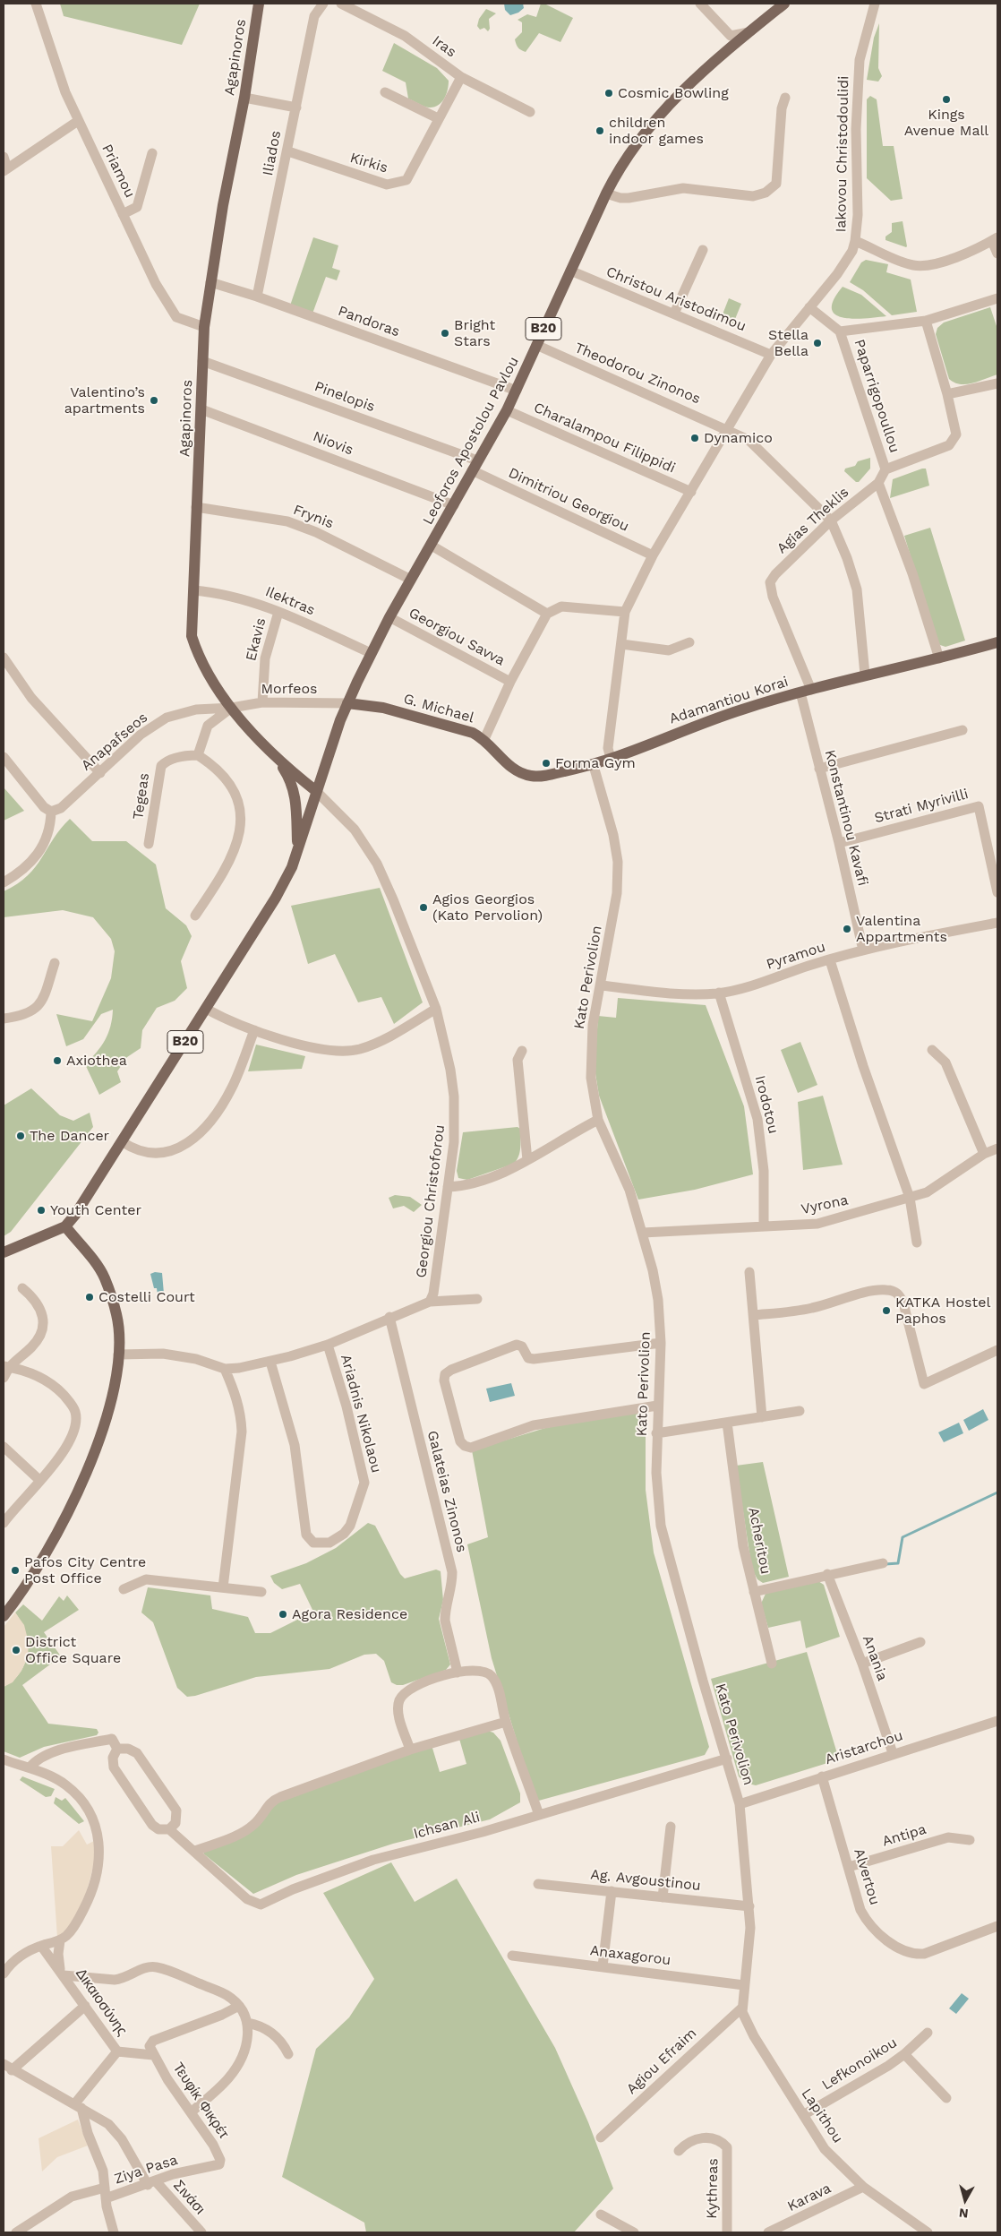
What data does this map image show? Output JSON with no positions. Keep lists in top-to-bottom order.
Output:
{
  "streets": {
    "main road": [
      "Agapinoros",
      "B20",
      "Leoforos Apostolou Pavlou",
      "Adamantiou Korai",
      "G. Michael"
    ],
    "street": [
      "Iras",
      "Iliados",
      "Iakovou Christodoulidi",
      "Kirkis",
      "Priamou",
      "Christou Aristodimou",
      "Pandoras",
      "Theodorou Zinonos",
      "Paparrigopoullou",
      "Pinelopis",
      "Charalampou Filippidi",
      "Niovis",
      "Dimitriou Georgiou",
      "Frynis",
      "Agias Theklis",
      "Ilektras",
      "Georgiou Savva",
      "Ekavis",
      "Morfeos",
      "Anapafseos",
      "Tegeas",
      "Strati Myrivilli",
      "Konstantinou Kavafi",
      "Pyramou",
      "Kato Perivolion",
      "Irodotou",
      "Georgiou Christoforou",
      "Vyrona",
      "Ariadnis Nikolaou",
      "Galateias Zinonos",
      "Acheritou",
      "Anania",
      "Aristarchou",
      "Ichsan Ali",
      "Antipa",
      "Alvertou",
      "Ag. Avgoustinou",
      "Anaxagorou",
      "Δικαιοσύνης",
      "Agiou Efraim",
      "Lefkonoikou",
      "Τευφίκ Φικρέτ",
      "Lapithou",
      "Ziya Pasa",
      "Kythreas",
      "Σινάσι",
      "Karava"
    ]
  },
  "crossings": [
    ["Iras", "Kirkis"],
    ["Agapinoros", "Priamou"],
    ["Agapinoros", "Pandoras"],
    ["Agapinoros", "B20"],
    ["Agapinoros", "Pinelopis"],
    ["Agapinoros", "Leoforos Apostolou Pavlou"],
    ["Agapinoros", "Niovis"],
    ["Agapinoros", "Frynis"],
    ["Agapinoros", "Ilektras"],
    ["Agapinoros", "Morfeos"],
    ["Agapinoros", "Anapafseos"],
    ["Agapinoros", "Georgiou Christoforou"],
    ["Iliados", "Kirkis"],
    ["Iliados", "Pandoras"],
    ["Iakovou Christodoulidi", "Christou Aristodimou"],
    ["Iakovou Christodoulidi", "Theodorou Zinonos"],
    ["Iakovou Christodoulidi", "Paparrigopoullou"],
    ["Iakovou Christodoulidi", "Charalampou Filippidi"],
    ["Iakovou Christodoulidi", "Dimitriou Georgiou"],
    ["Iakovou Christodoulidi", "Adamantiou Korai"],
    ["Christou Aristodimou", "Leoforos Apostolou Pavlou"],
    ["Pandoras", "Leoforos Apostolou Pavlou"],
    ["B20", "Leoforos Apostolou Pavlou"],
    ["B20", "Georgiou Christoforou"],
    ["Theodorou Zinonos", "Leoforos Apostolou Pavlou"],
    ["Theodorou Zinonos", "Agias Theklis"],
    ["Paparrigopoullou", "Agias Theklis"],
    ["Pinelopis", "Leoforos Apostolou Pavlou"],
    ["Pinelopis", "Dimitriou Georgiou"],
    ["Charalampou Filippidi", "Leoforos Apostolou Pavlou"],
    ["Leoforos Apostolou Pavlou", "Niovis"],
    ["Leoforos Apostolou Pavlou", "Dimitriou Georgiou"],
    ["Leoforos Apostolou Pavlou", "Frynis"],
    ["Leoforos Apostolou Pavlou", "Ilektras"],
    ["Leoforos Apostolou Pavlou", "Georgiou Savva"],
    ["Leoforos Apostolou Pavlou", "Morfeos"],
    ["Leoforos Apostolou Pavlou", "G. Michael"],
    ["Leoforos Apostolou Pavlou", "Georgiou Christoforou"],
    ["Agias Theklis", "Konstantinou Kavafi"],
    ["Ilektras", "Ekavis"],
    ["Ekavis", "Morfeos"],
    ["Morfeos", "G. Michael"],
    ["Morfeos", "Anapafseos"],
    ["Adamantiou Korai", "G. Michael"],
    ["Adamantiou Korai", "Konstantinou Kavafi"],
    ["Adamantiou Korai", "Kato Perivolion"],
    ["Strati Myrivilli", "Konstantinou Kavafi"],
    ["Konstantinou Kavafi", "Pyramou"],
    ["Pyramou", "Kato Perivolion"],
    ["Pyramou", "Irodotou"],
    ["Kato Perivolion", "Vyrona"],
    ["Kato Perivolion", "Aristarchou"],
    ["Kato Perivolion", "Ichsan Ali"],
    ["Kato Perivolion", "Ag. Avgoustinou"],
    ["Kato Perivolion", "Anaxagorou"],
    ["Kato Perivolion", "Agiou Efraim"],
    ["Kato Perivolion", "Lapithou"],
    ["Irodotou", "Vyrona"],
    ["Anania", "Aristarchou"],
    ["Aristarchou", "Alvertou"],
    ["Antipa", "Alvertou"],
    ["Agiou Efraim", "Lapithou"],
    ["Lefkonoikou", "Lapithou"],
    ["Τευφίκ Φικρέτ", "Ziya Pasa"],
    ["Lapithou", "Karava"],
    ["Ziya Pasa", "Σινάσι"]
  ],
  "places": [
    "Cosmic Bowling",
    "Kings Avenue Mall",
    "children indoor games",
    "Bright Stars",
    "Stella Bella",
    "Valentino’s apartments",
    "Dynamico",
    "Forma Gym",
    "Agios Georgios (Kato Pervolion)",
    "Valentina Appartments",
    "Axiothea",
    "The Dancer",
    "Youth Center",
    "Costelli Court",
    "KATKA Hostel Paphos",
    "Pafos City Centre Post Office",
    "Agora Residence",
    "District Office Square"
  ],
  "north": "bottom"
}
